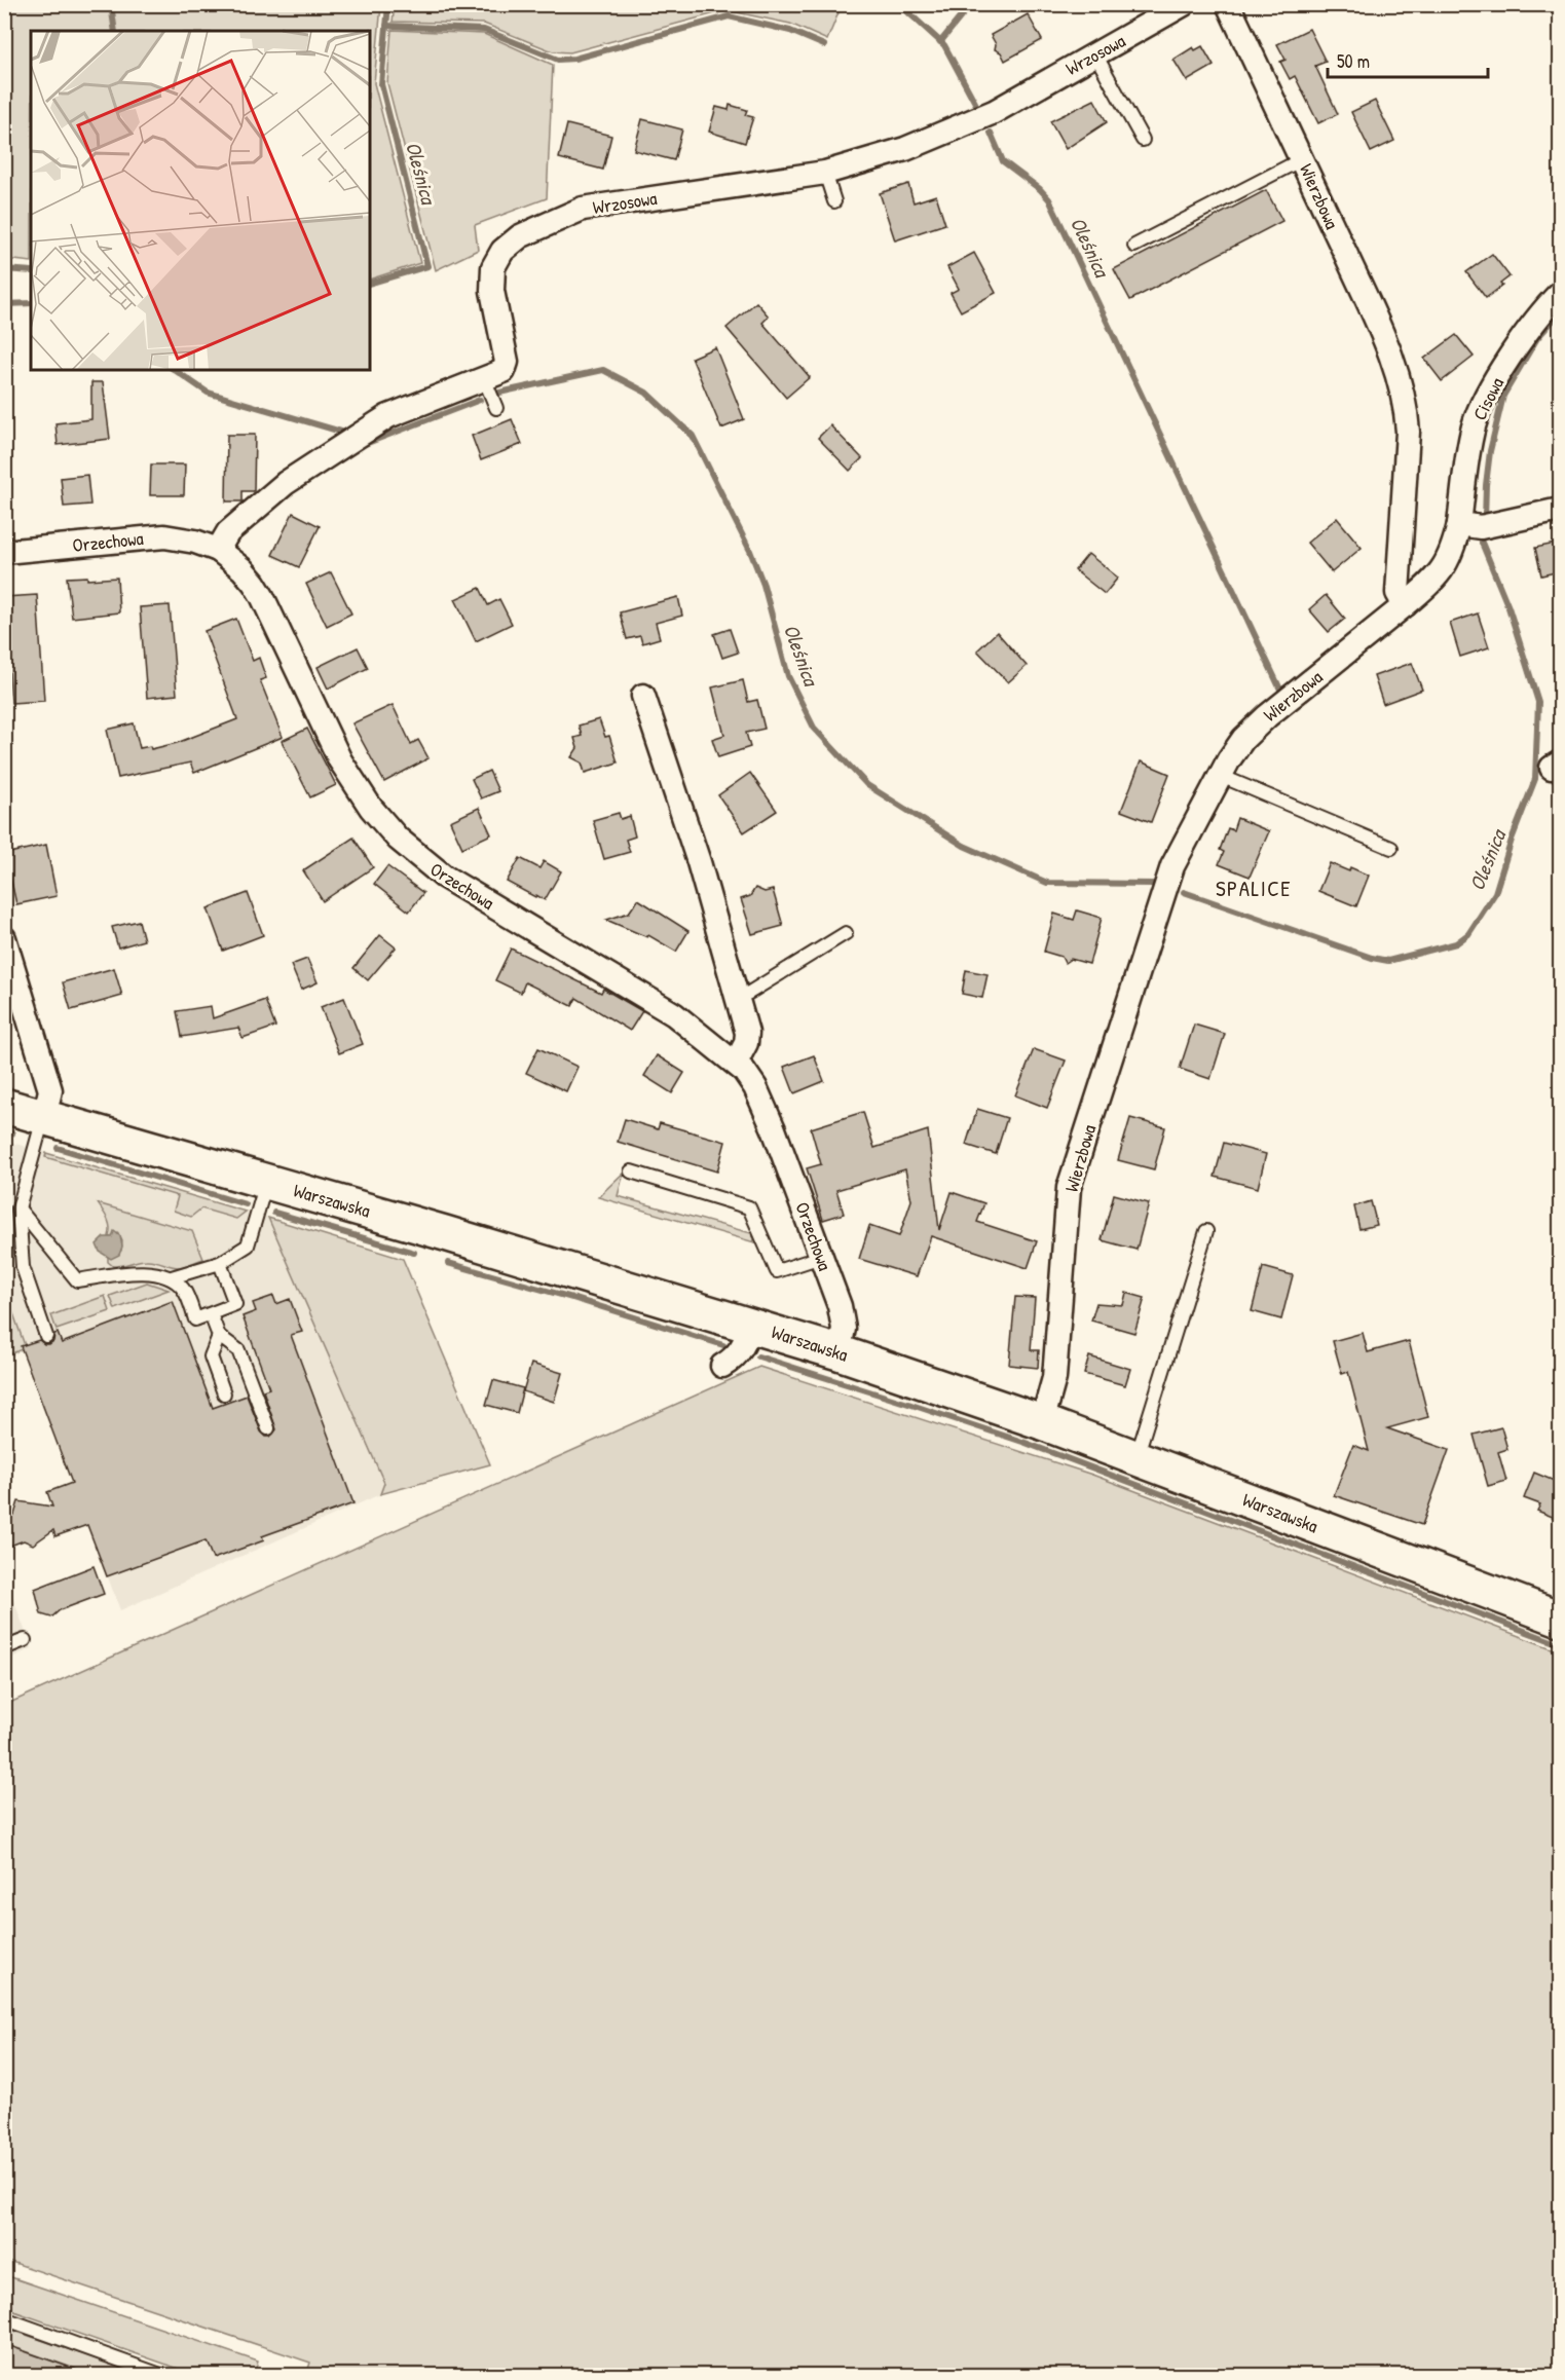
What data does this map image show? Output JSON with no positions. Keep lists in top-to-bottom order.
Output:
{
  "streets": {
    "main road": ["Warszawska"],
    "street": [
      "Wrzosowa",
      "Wierzbowa",
      "Cisowa",
      "Orzechowa"
    ]
  },
  "crossings": [
    ["Wrzosowa", "Orzechowa"],
    ["Wierzbowa", "Cisowa"],
    ["Wierzbowa", "Warszawska"],
    ["Orzechowa", "Warszawska"]
  ],
  "districts": ["SPALICE"],
  "water": ["Oleśnica"],
  "scale_bar": "50 m"
}
